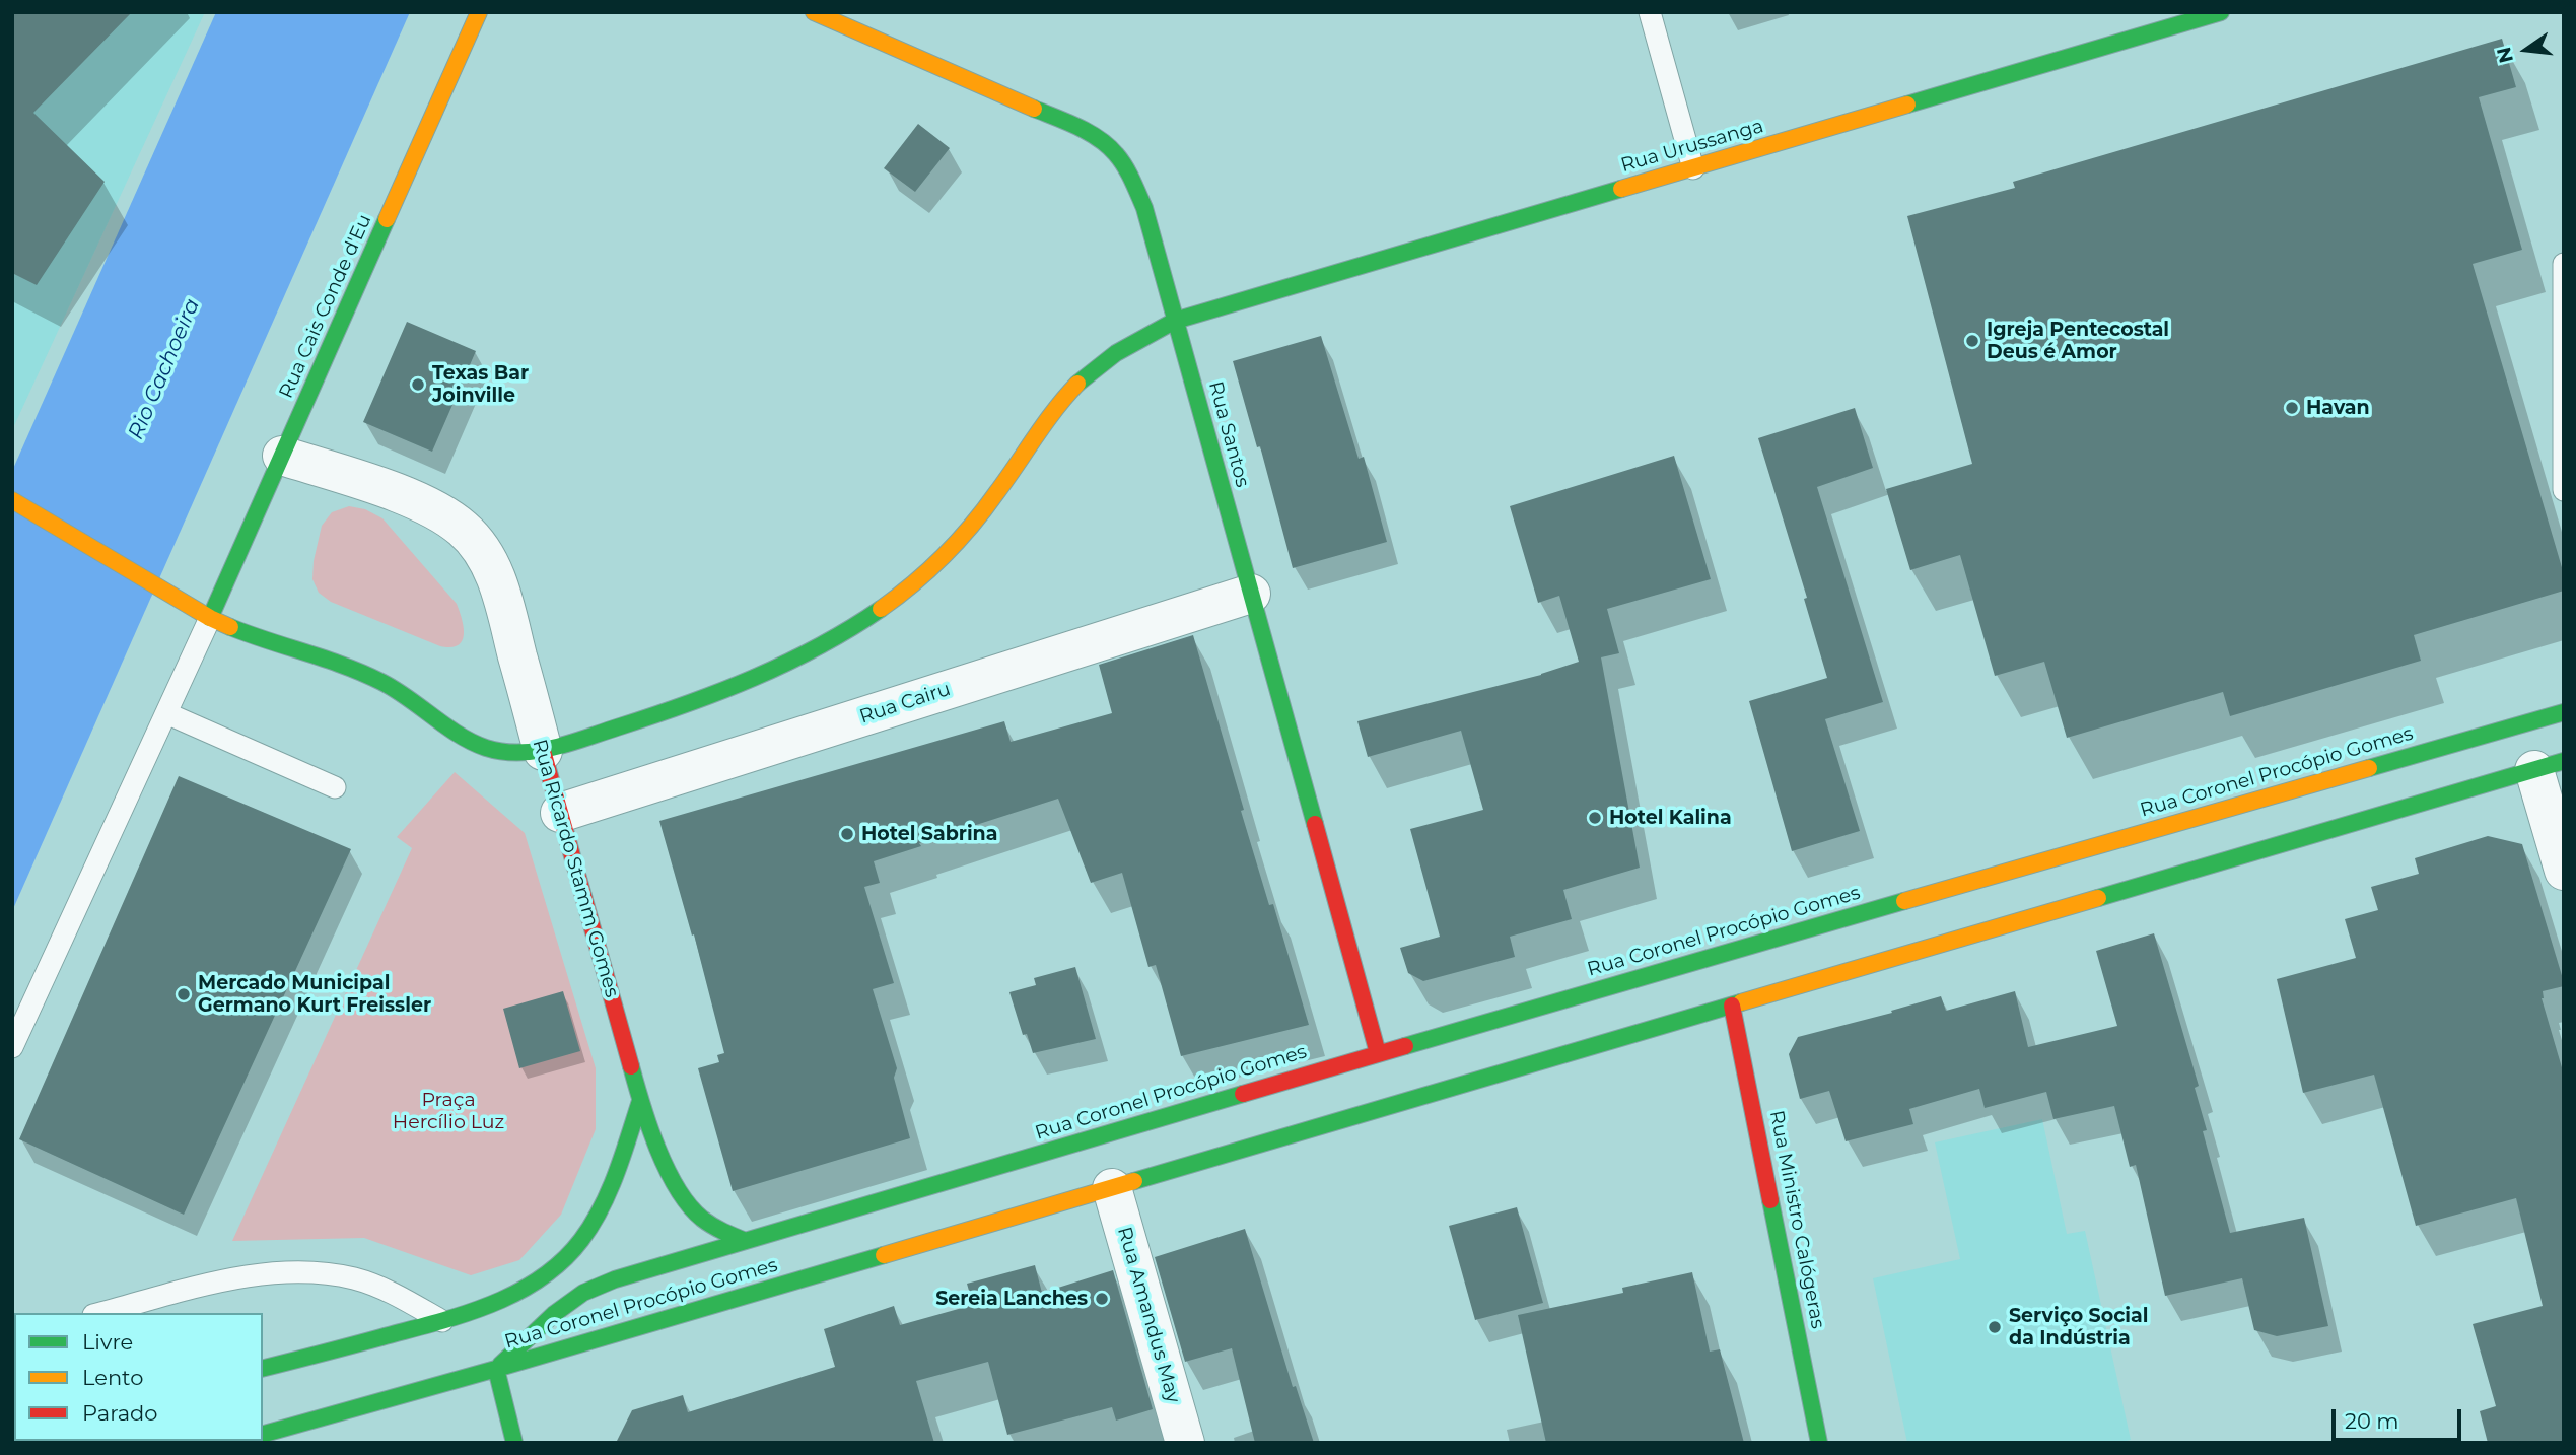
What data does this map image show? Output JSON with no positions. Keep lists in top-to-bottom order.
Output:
{
  "streets": {
    "main road": [
      "Rua Urussanga",
      "Rua Cais Conde d'Eu",
      "Rua Santos",
      "Rua Coronel Procópio Gomes",
      "Rua Ricardo Stamm Gomes",
      "Rua Ministro Calógeras"
    ],
    "street": ["Rua Cairu", "Rua Amandus May"]
  },
  "crossings": [
    ["Rua Urussanga", "Rua Cais Conde d'Eu"],
    ["Rua Urussanga", "Rua Santos"],
    ["Rua Urussanga", "Rua Ricardo Stamm Gomes"],
    ["Rua Cais Conde d'Eu", "Rua Ricardo Stamm Gomes"],
    ["Rua Santos", "Rua Cairu"],
    ["Rua Santos", "Rua Coronel Procópio Gomes"],
    ["Rua Cairu", "Rua Ricardo Stamm Gomes"],
    ["Rua Coronel Procópio Gomes", "Rua Ricardo Stamm Gomes"],
    ["Rua Coronel Procópio Gomes", "Rua Ministro Calógeras"],
    ["Rua Coronel Procópio Gomes", "Rua Amandus May"]
  ],
  "water": ["Rio Cachoeira"],
  "parks": ["Praça Hercílio Luz"],
  "places": [
    "Igreja Pentecostal Deus é Amor",
    "Texas Bar Joinville",
    "Havan",
    "Hotel Kalina",
    "Hotel Sabrina",
    "Mercado Municipal Germano Kurt Freissler",
    "Sereia Lanches",
    "Serviço Social da Indústria"
  ],
  "legend": ["Livre", "Lento", "Parado"],
  "scale_bar": "20 m",
  "north": "left"
}
